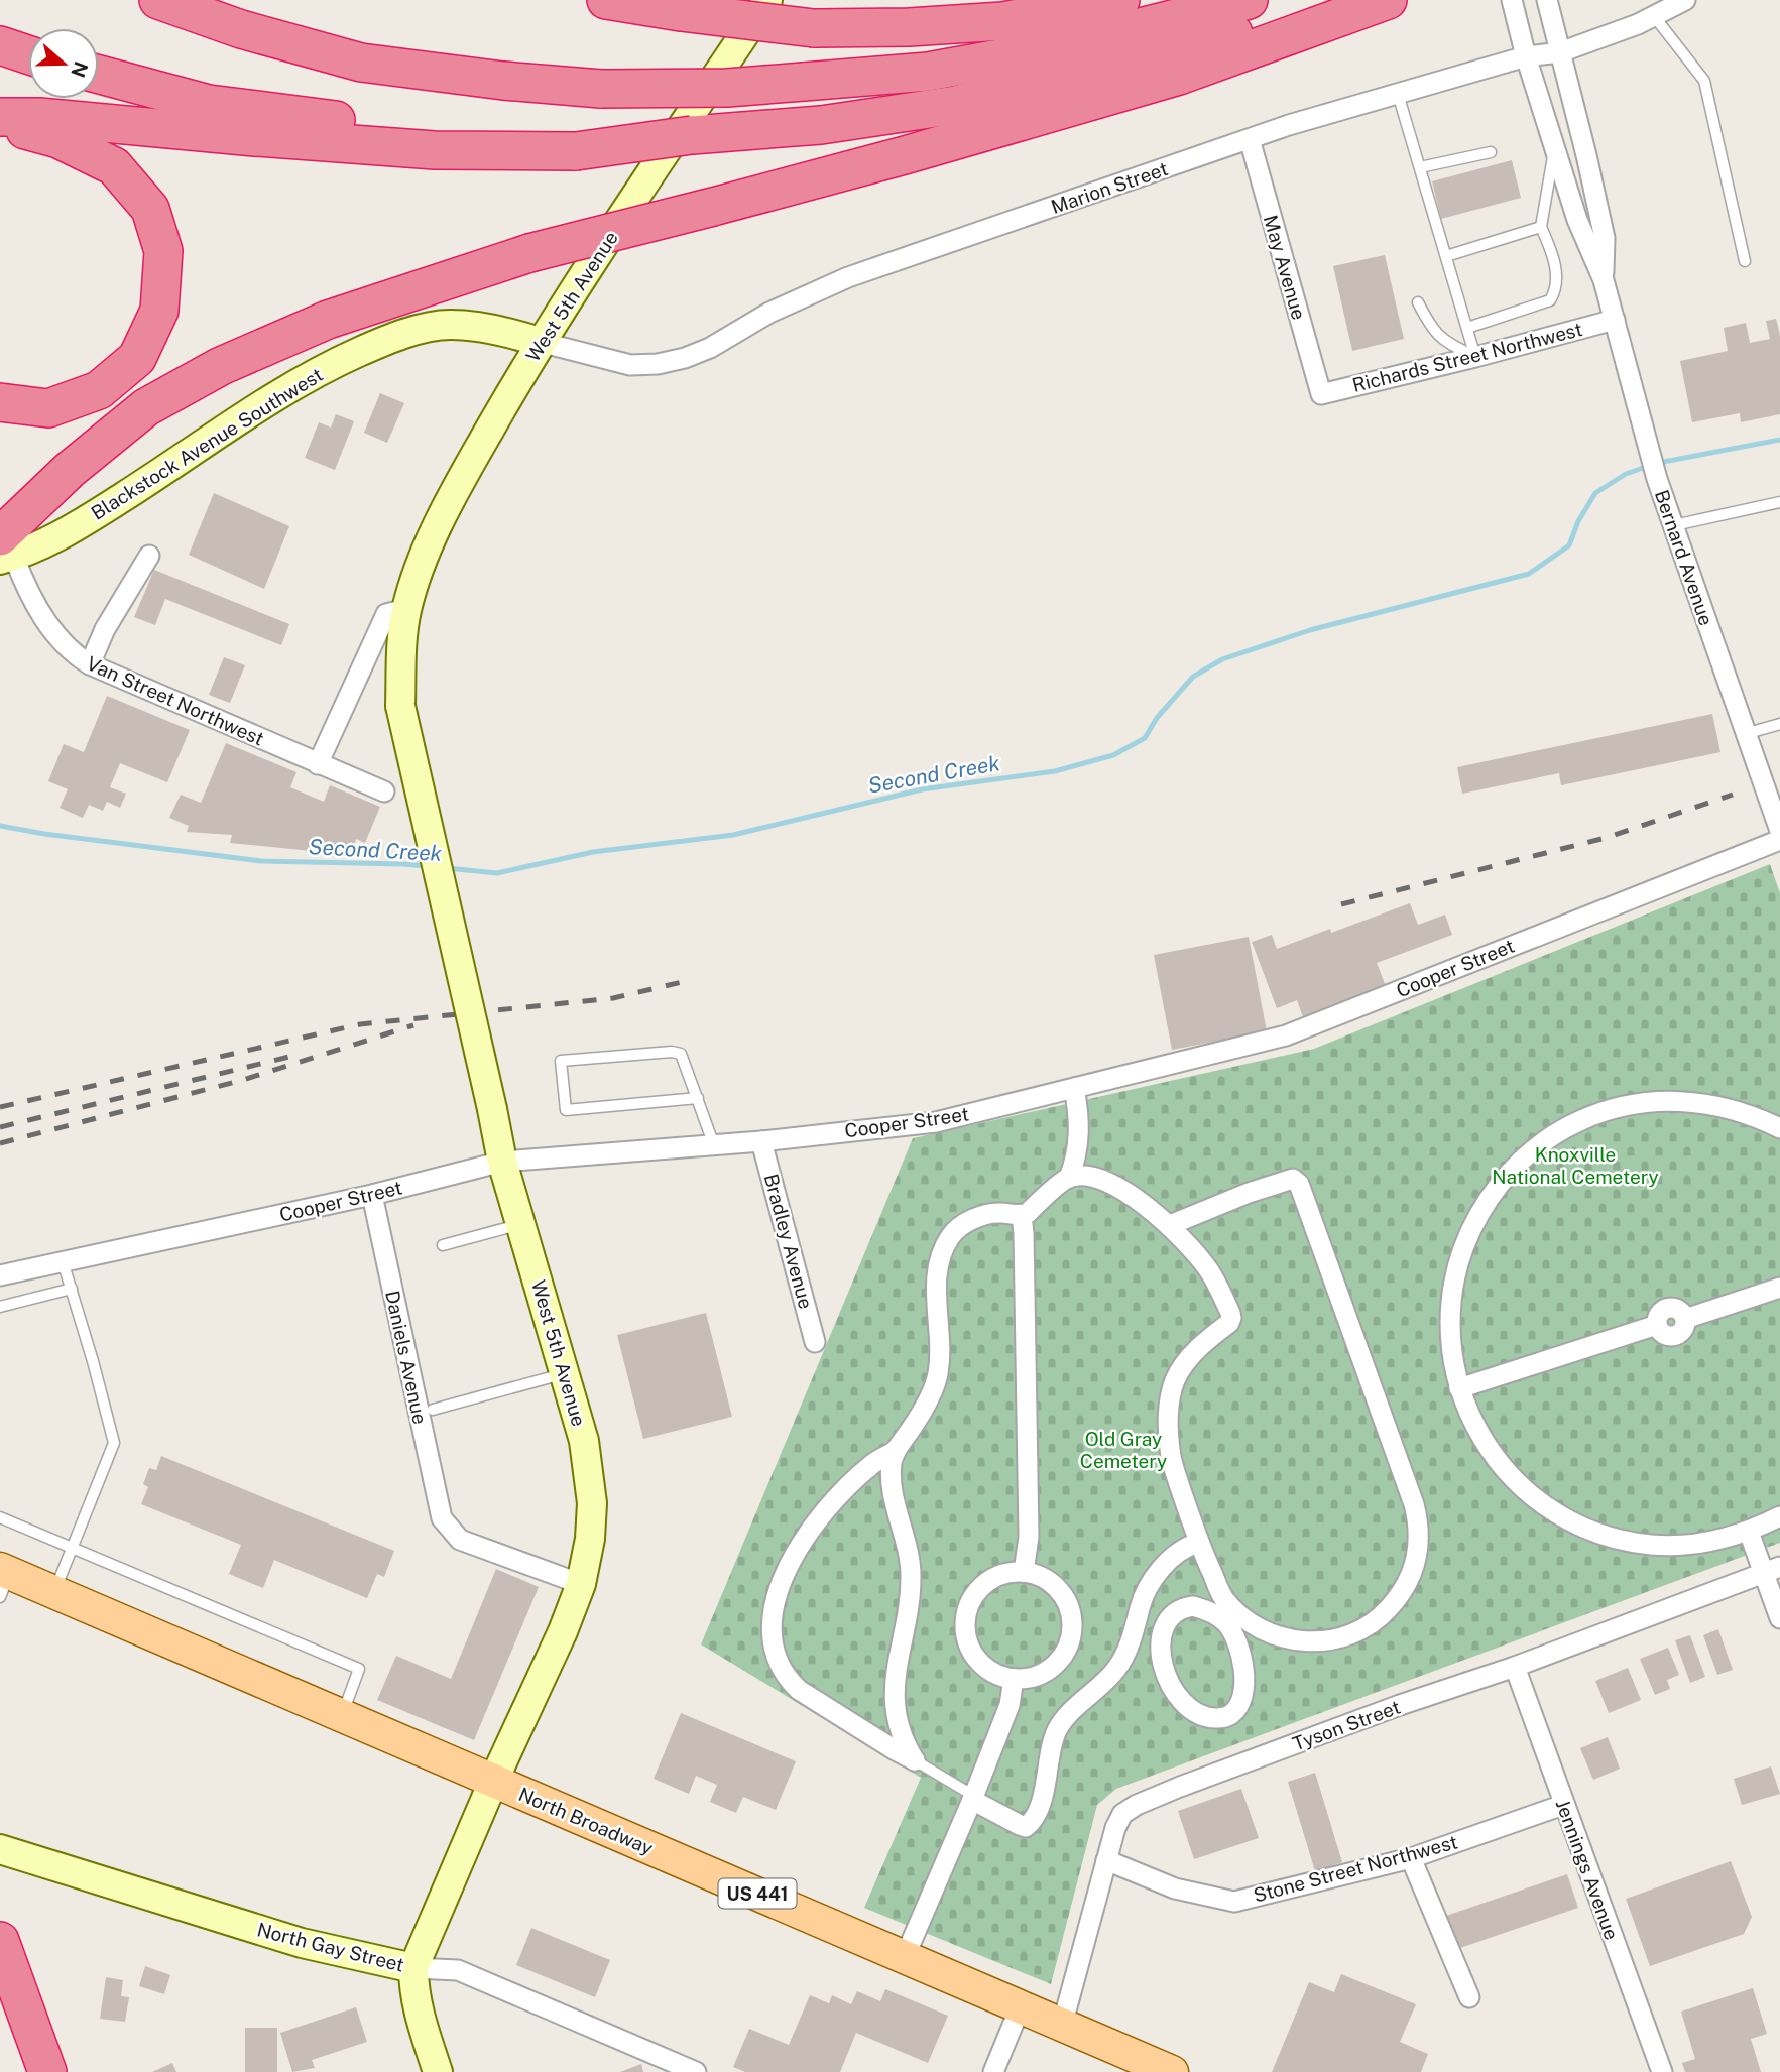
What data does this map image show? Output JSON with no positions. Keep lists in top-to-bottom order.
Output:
{
  "streets": {
    "main road": ["North Broadway", "US 441"],
    "street": [
      "Marion Street",
      "May Avenue",
      "West 5th Avenue",
      "Richards Street Northwest",
      "Blackstock Avenue Southwest",
      "Bernard Avenue",
      "Van Street Northwest",
      "Cooper Street",
      "Bradley Avenue",
      "Daniels Avenue",
      "Tyson Street",
      "Stone Street Northwest",
      "Jennings Avenue",
      "North Gay Street"
    ]
  },
  "crossings": [
    ["Marion Street", "May Avenue"],
    ["Marion Street", "West 5th Avenue"],
    ["Marion Street", "Blackstock Avenue Southwest"],
    ["Marion Street", "Bernard Avenue"],
    ["May Avenue", "Richards Street Northwest"],
    ["West 5th Avenue", "Blackstock Avenue Southwest"],
    ["West 5th Avenue", "Cooper Street"],
    ["West 5th Avenue", "Daniels Avenue"],
    ["West 5th Avenue", "North Broadway"],
    ["West 5th Avenue", "North Gay Street"],
    ["Richards Street Northwest", "Bernard Avenue"],
    ["Blackstock Avenue Southwest", "Van Street Northwest"],
    ["Cooper Street", "Bradley Avenue"],
    ["Cooper Street", "Daniels Avenue"],
    ["Tyson Street", "North Broadway"],
    ["Tyson Street", "Stone Street Northwest"],
    ["Tyson Street", "Jennings Avenue"],
    ["Stone Street Northwest", "Jennings Avenue"]
  ],
  "water": ["Second Creek"],
  "parks": ["Knoxville National Cemetery", "Old Gray Cemetery"],
  "north": "right"
}
